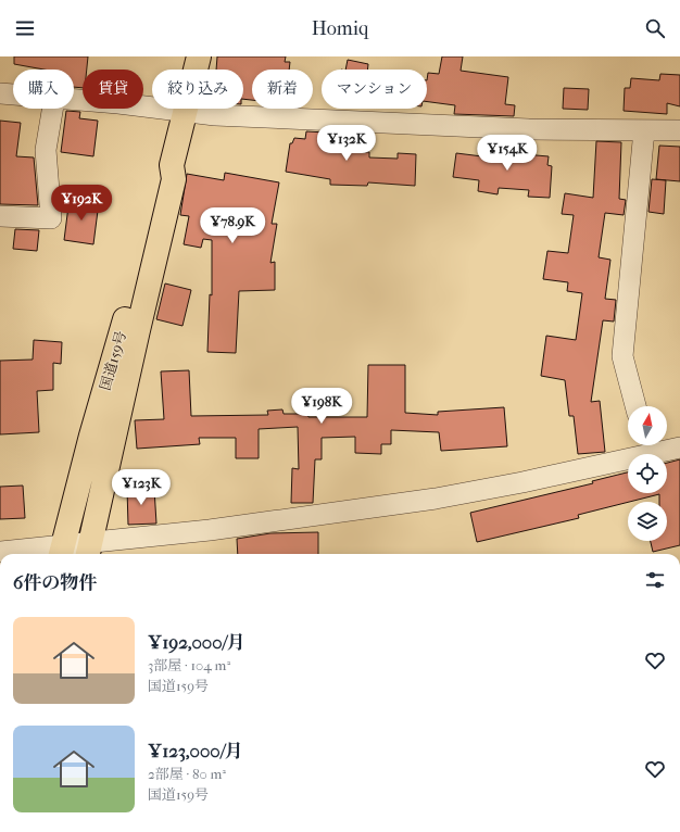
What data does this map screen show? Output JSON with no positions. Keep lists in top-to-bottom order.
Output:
{
  "streets": {
    "highway": ["国道159号"]
  },
  "north": "top",
  "page": {
    "header": "Homiq",
    "chip": [
      "購入",
      "賃貸",
      "絞り込み",
      "新着",
      "マンション"
    ],
    "price": [
      "¥132K",
      "¥154K",
      "¥192K",
      "¥78.9K",
      "¥198K",
      "¥123K"
    ],
    "heading": "6件の物件",
    "list": [
      {
        "name": "¥192,000/月",
        "note": "3部屋 · 104 m² · 国道159号"
      },
      {
        "name": "¥123,000/月",
        "note": "2部屋 · 80 m² · 国道159号"
      }
    ]
  }
}
